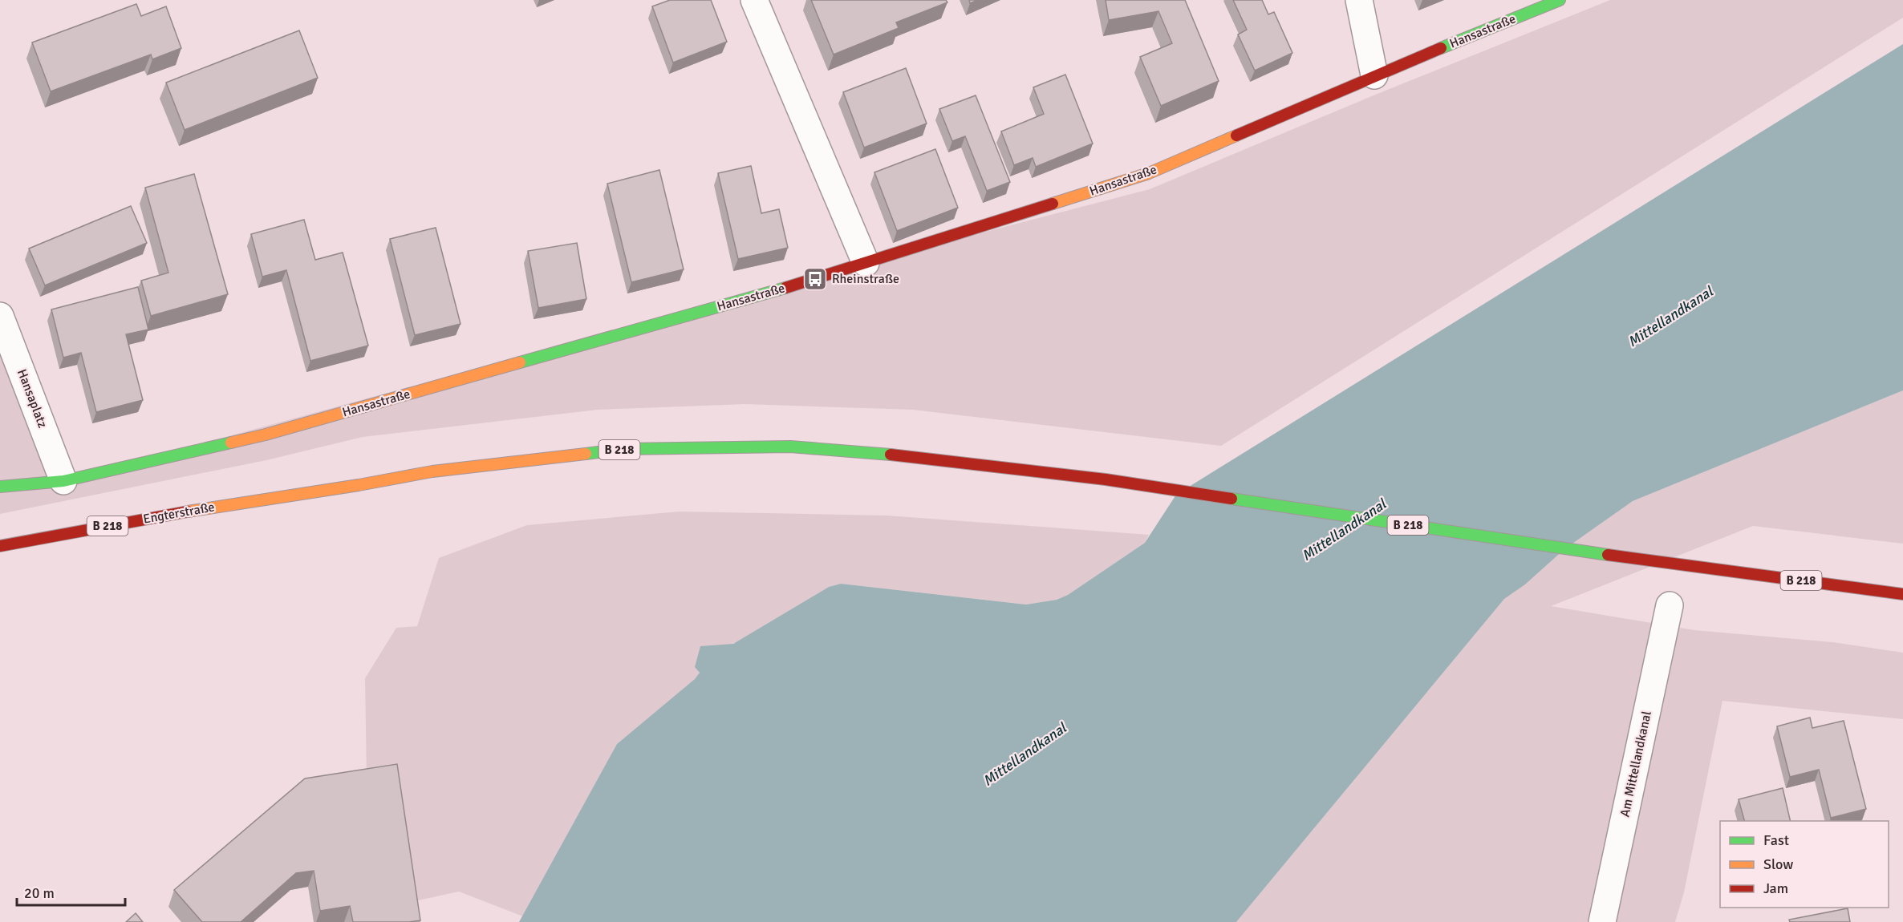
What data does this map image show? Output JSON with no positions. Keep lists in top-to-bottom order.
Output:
{
  "streets": {
    "main road": ["Hansastraße", "B 218", "Engterstraße"],
    "street": ["Hansaplatz", "Am Mittellandkanal"]
  },
  "crossings": [
    ["Hansastraße", "Hansaplatz"]
  ],
  "water": ["Mittellandkanal"],
  "places": {
    "bus stop": ["Rheinstraße"]
  },
  "legend": ["Fast", "Slow", "Jam"],
  "scale_bar": "20 m"
}
